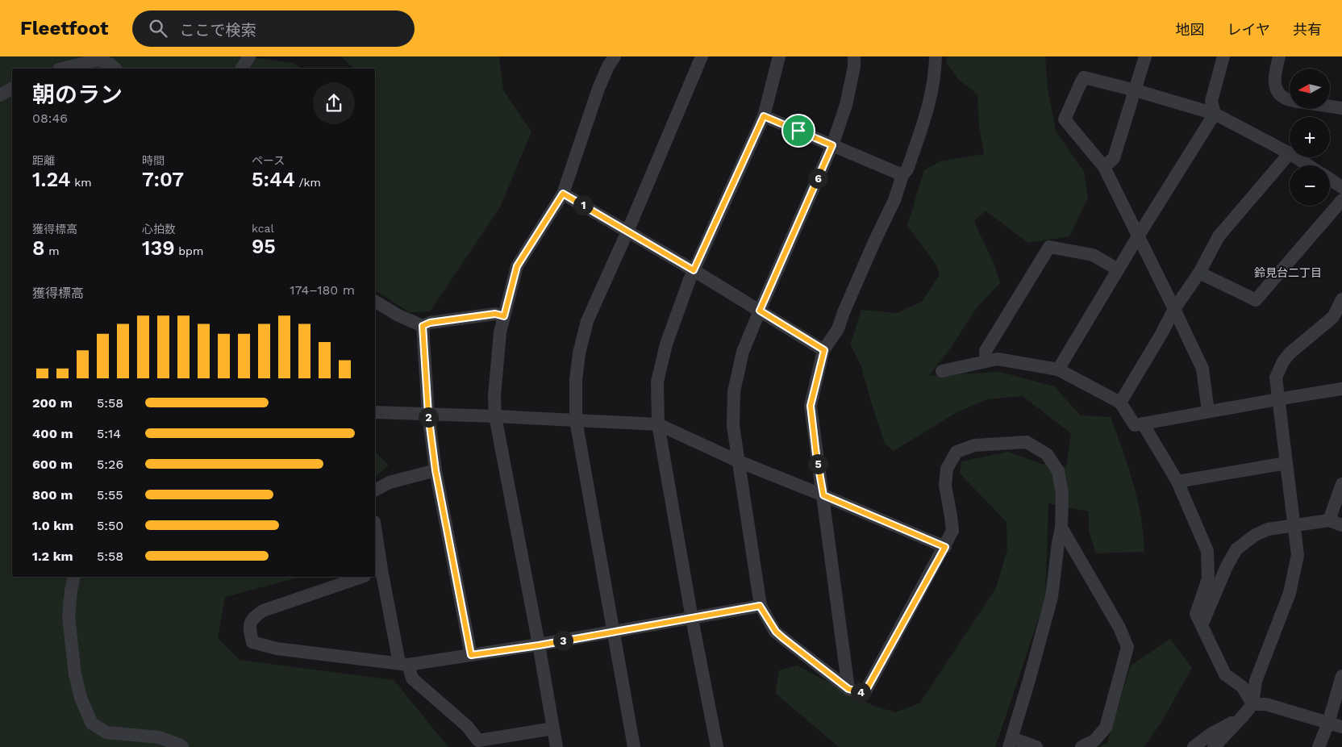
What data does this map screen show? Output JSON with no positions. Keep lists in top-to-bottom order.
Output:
{
  "districts": ["鈴見台二丁目"],
  "north": "left",
  "page": {
    "header": "Fleetfoot",
    "search": "ここで検索",
    "nav": ["地図", "レイヤ", "共有"],
    "map_buttons": ["+", "−"],
    "heading": ["朝のラン", "08:46"],
    "stats": [
      ["距離", "1.24 km"],
      ["時間", "7:07"],
      ["ペース", "5:44 /km"],
      ["獲得標高", "8 m"],
      ["心拍数", "139 bpm"],
      ["kcal", "95"]
    ],
    "pins": [
      "6",
      "1",
      "2",
      "5",
      "3",
      "4"
    ],
    "chart": ["獲得標高", "174–180 m"],
    "list": [
      {
        "name": "200 m",
        "note": "5:58"
      },
      {
        "name": "400 m",
        "note": "5:14"
      },
      {
        "name": "600 m",
        "note": "5:26"
      },
      {
        "name": "800 m",
        "note": "5:55"
      },
      {
        "name": "1.0 km",
        "note": "5:50"
      },
      {
        "name": "1.2 km",
        "note": "5:58"
      }
    ]
  }
}
